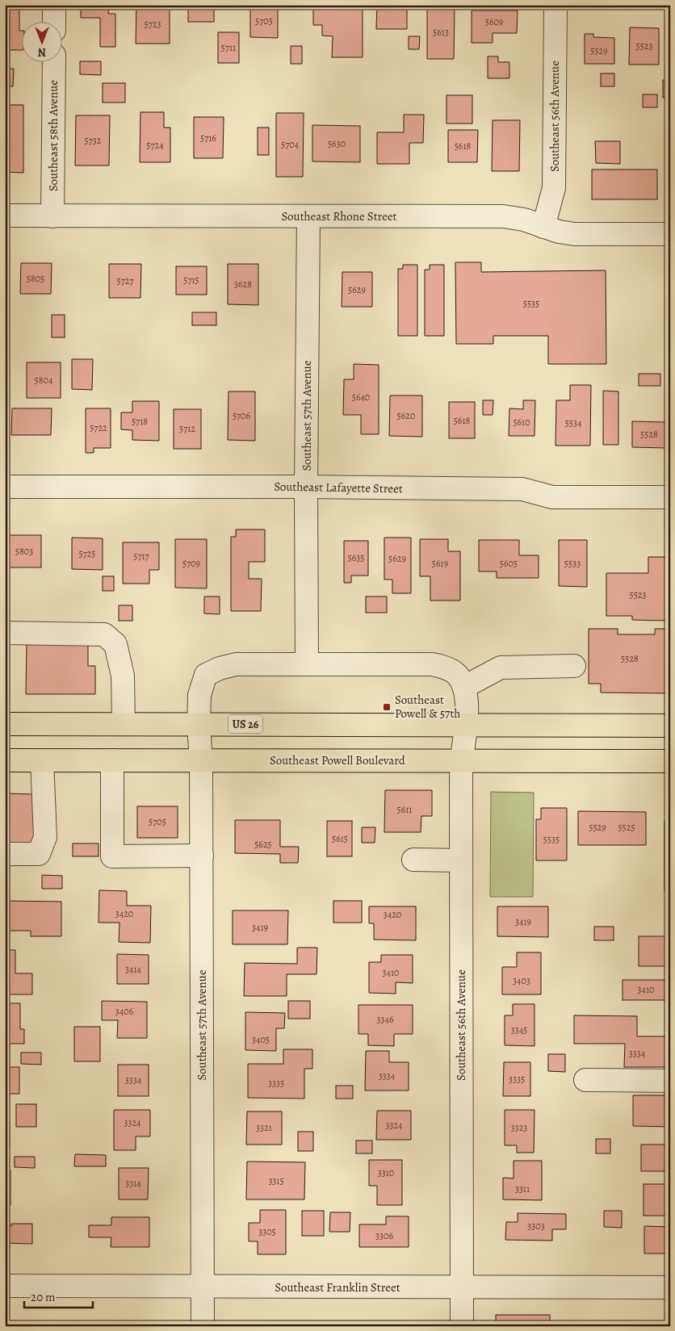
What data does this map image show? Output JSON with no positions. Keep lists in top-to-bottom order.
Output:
{
  "streets": {
    "main road": ["US 26", "Southeast Powell Boulevard"],
    "street": [
      "Southeast 56th Avenue",
      "Southeast 58th Avenue",
      "Southeast Rhone Street",
      "Southeast 57th Avenue",
      "Southeast Lafayette Street",
      "Southeast Franklin Street"
    ]
  },
  "crossings": [
    ["Southeast 56th Avenue", "Southeast Rhone Street"],
    ["Southeast 56th Avenue", "US 26"],
    ["Southeast 56th Avenue", "Southeast Powell Boulevard"],
    ["Southeast 56th Avenue", "Southeast Franklin Street"],
    ["Southeast 58th Avenue", "Southeast Rhone Street"],
    ["Southeast Rhone Street", "Southeast 57th Avenue"],
    ["Southeast 57th Avenue", "Southeast Lafayette Street"],
    ["Southeast 57th Avenue", "US 26"],
    ["Southeast 57th Avenue", "Southeast Powell Boulevard"],
    ["Southeast 57th Avenue", "Southeast Franklin Street"]
  ],
  "places": {
    "transit": ["Southeast Powell & 57th"]
  },
  "house_numbers": [
    "5705",
    "5609",
    "5723",
    "5613",
    "5523",
    "5711",
    "5529",
    "5716",
    "5732",
    "5630",
    "5704",
    "5724",
    "5618",
    "5805",
    "5715",
    "5727",
    "3628",
    "5629",
    "5535",
    "5804",
    "5640",
    "5706",
    "5620",
    "5618",
    "5718",
    "5610",
    "5534",
    "5722",
    "5712",
    "5528",
    "5803",
    "5725",
    "5717",
    "5635",
    "5629",
    "5709",
    "5619",
    "5605",
    "5533",
    "5523",
    "5528",
    "5611",
    "5705",
    "5529",
    "5525",
    "5615",
    "5535",
    "5625",
    "3420",
    "3420",
    "3419",
    "3419",
    "3414",
    "3410",
    "3403",
    "3410",
    "3406",
    "3346",
    "3345",
    "3405",
    "3334",
    "3334",
    "3335",
    "3334",
    "3335",
    "3324",
    "3324",
    "3321",
    "3323",
    "3310",
    "3315",
    "3314",
    "3311",
    "3303",
    "3305",
    "3306"
  ],
  "scale_bar": "20 m",
  "north": "bottom"
}
